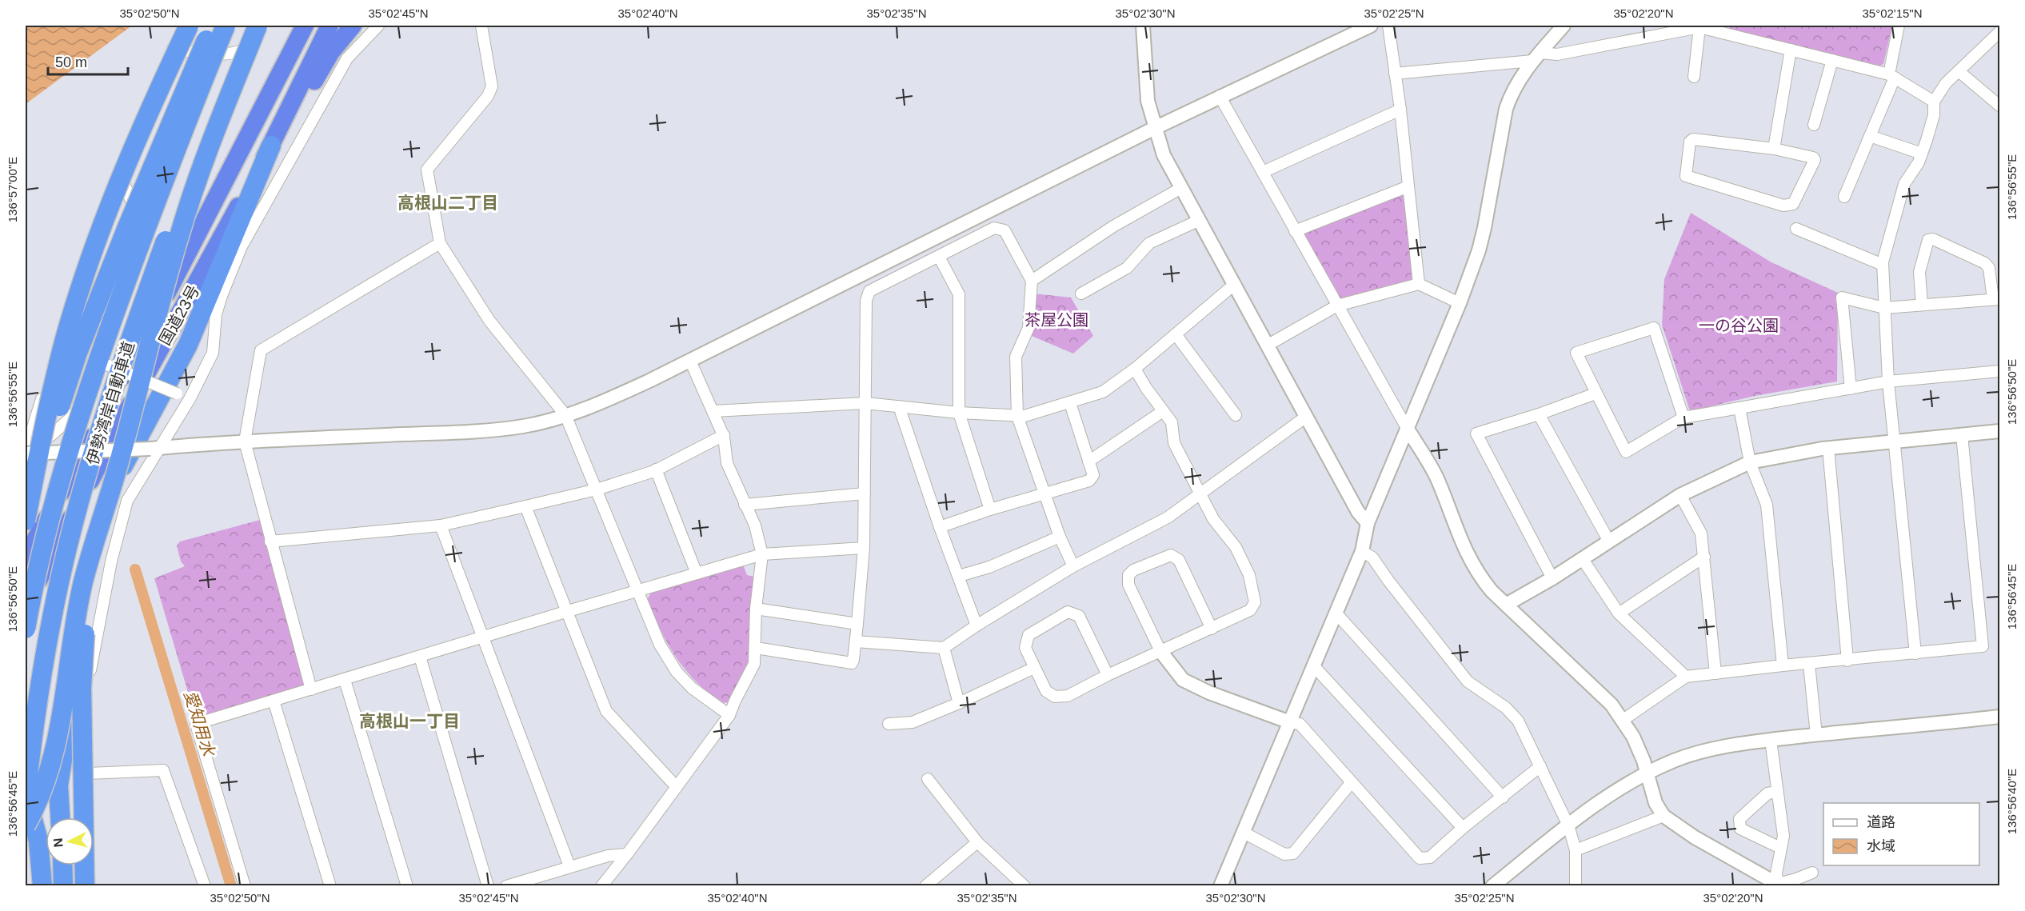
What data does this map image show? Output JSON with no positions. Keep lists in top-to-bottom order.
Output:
{
  "streets": {
    "highway": ["国道23号", "伊勢湾岸自動車道"]
  },
  "districts": ["高根山二丁目", "高根山一丁目"],
  "water": ["愛知用水"],
  "parks": ["茶屋公園", "一の谷公園"],
  "legend": ["道路", "水域"],
  "scale_bar": "50 m",
  "north": "left",
  "coordinates": [
    "35°02'50\"N",
    "35°02'45\"N",
    "35°02'40\"N",
    "35°02'35\"N",
    "35°02'30\"N",
    "35°02'25\"N",
    "35°02'20\"N",
    "35°02'15\"N",
    "136°56'55\"E",
    "136°57'00\"E",
    "136°56'50\"E",
    "136°56'45\"E",
    "136°56'40\"E"
  ]
}
